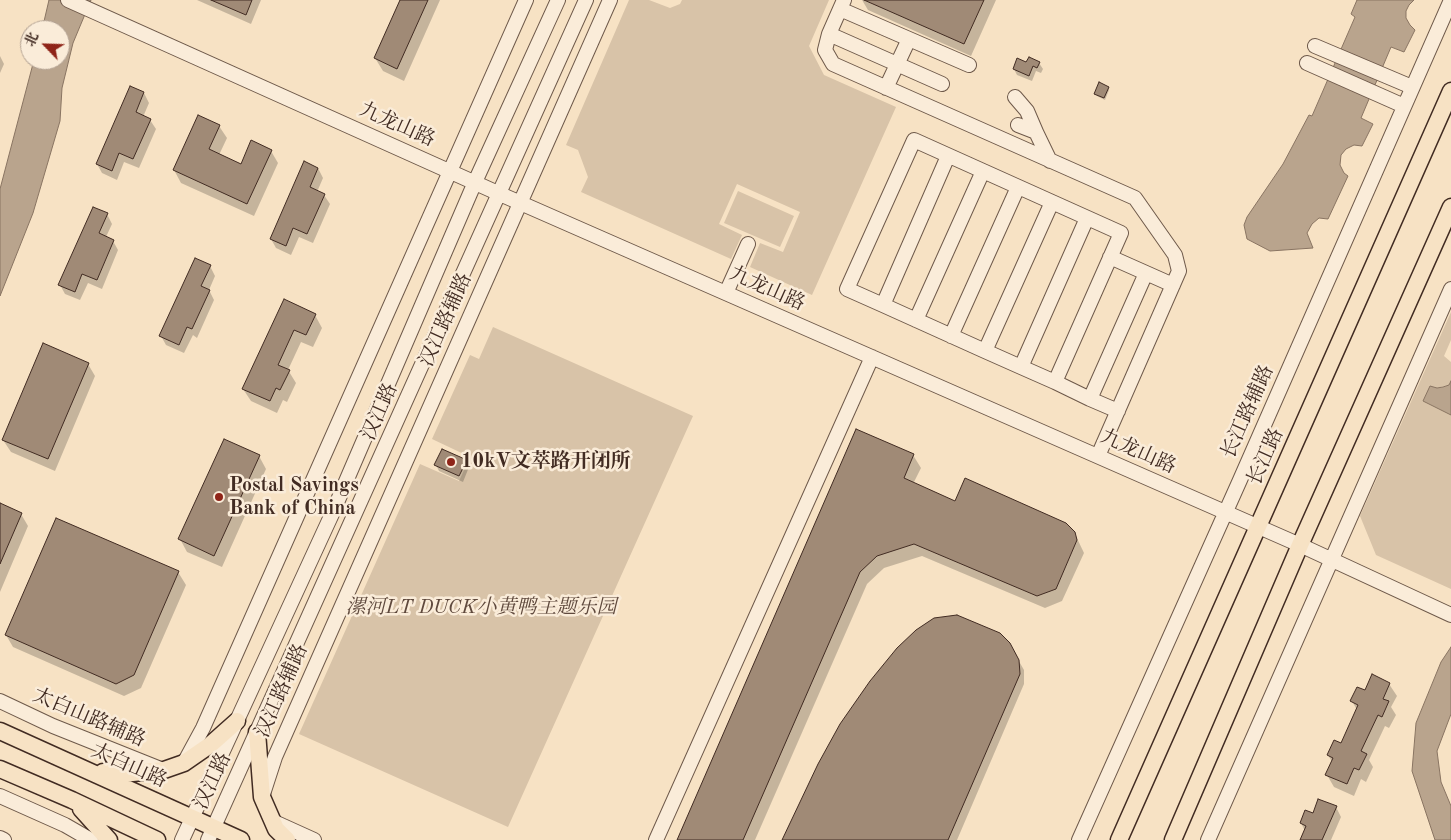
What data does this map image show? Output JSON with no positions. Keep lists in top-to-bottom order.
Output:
{
  "streets": {
    "main road": ["长江路", "太白山路"],
    "street": [
      "九龙山路",
      "汉江路辅路",
      "汉江路",
      "长江路辅路",
      "太白山路辅路"
    ]
  },
  "crossings": [
    ["九龙山路", "汉江路辅路"],
    ["九龙山路", "汉江路"],
    ["九龙山路", "长江路辅路"],
    ["九龙山路", "长江路"],
    ["汉江路", "太白山路"]
  ],
  "parks": ["漯河LT DUCK小黄鸭主题乐园"],
  "places": ["10kV文萃路开闭所", "Postal Savings Bank of China"],
  "north": "top left"
}
